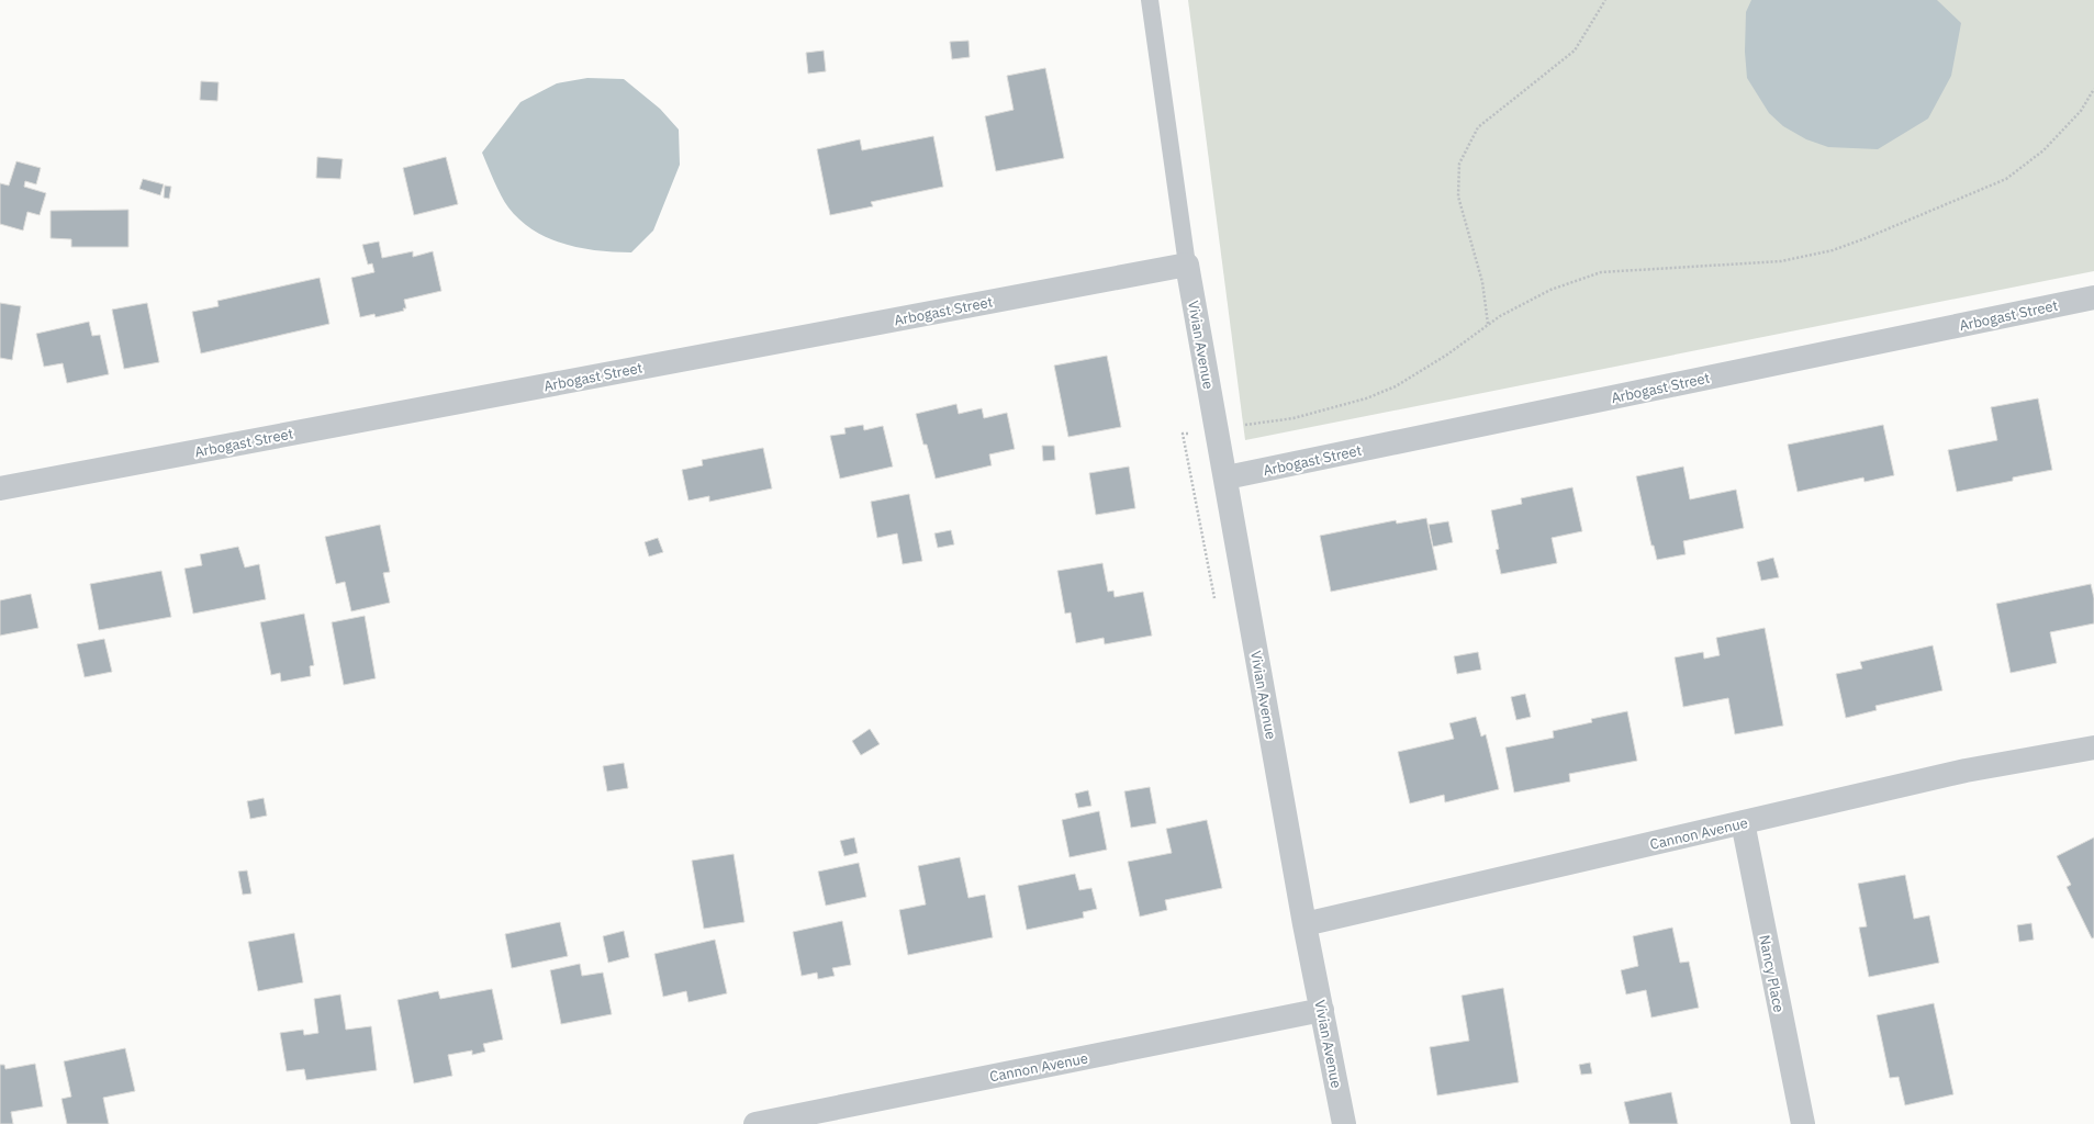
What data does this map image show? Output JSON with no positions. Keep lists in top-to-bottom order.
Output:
{
  "streets": {
    "street": [
      "Arbogast Street",
      "Vivian Avenue",
      "Cannon Avenue",
      "Nancy Place"
    ]
  },
  "crossings": [
    ["Arbogast Street", "Vivian Avenue"],
    ["Vivian Avenue", "Cannon Avenue"],
    ["Cannon Avenue", "Nancy Place"]
  ]
}
